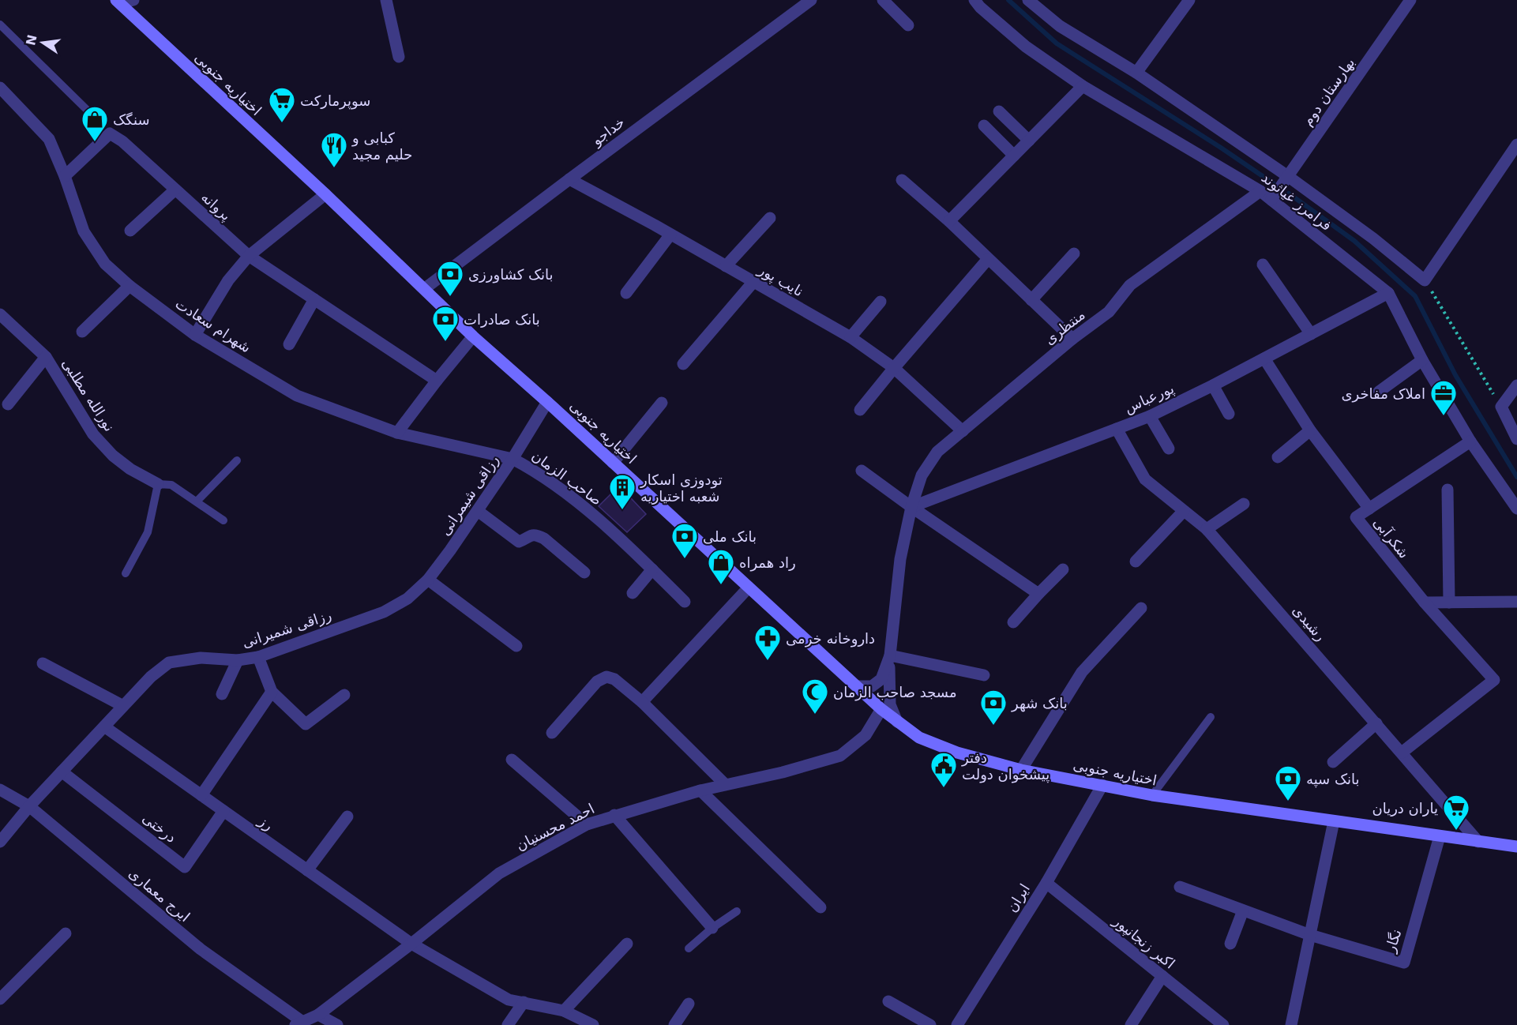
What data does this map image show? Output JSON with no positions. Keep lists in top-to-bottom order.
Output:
{
  "streets": {
    "main road": ["اختیاریه جنوبی"],
    "street": [
      "بهارستان دوم",
      "خداجو",
      "فرامرز غیاثوند",
      "پروانه",
      "نایب پور",
      "شهرام سعادت",
      "منتظری",
      "نورالله مطلبی",
      "پورعباس",
      "صاحب الزمان",
      "رزاقی شیمرانی",
      "شکرآبی",
      "رشیدی",
      "رزاقی شمیرانی",
      "رز",
      "احمد محسنیان",
      "درختی",
      "ایرج معماری",
      "ایران",
      "نگار",
      "اکبر زنجانپور"
    ]
  },
  "crossings": [
    ["اختیاریه جنوبی", "خداجو"],
    ["اختیاریه جنوبی", "رزاقی شیمرانی"],
    ["اختیاریه جنوبی", "رشیدی"],
    ["اختیاریه جنوبی", "احمد محسنیان"],
    ["اختیاریه جنوبی", "ایران"],
    ["اختیاریه جنوبی", "نگار"],
    ["بهارستان دوم", "فرامرز غیاثوند"],
    ["خداجو", "نایب پور"],
    ["فرامرز غیاثوند", "منتظری"],
    ["فرامرز غیاثوند", "پورعباس"],
    ["فرامرز غیاثوند", "شکرآبی"],
    ["پروانه", "شهرام سعادت"],
    ["نایب پور", "منتظری"],
    ["شهرام سعادت", "صاحب الزمان"],
    ["شهرام سعادت", "رزاقی شیمرانی"],
    ["منتظری", "پورعباس"],
    ["پورعباس", "رشیدی"],
    ["صاحب الزمان", "رزاقی شیمرانی"],
    ["رزاقی شیمرانی", "رزاقی شمیرانی"],
    ["شکرآبی", "رشیدی"],
    ["رز", "احمد محسنیان"],
    ["رز", "درختی"],
    ["احمد محسنیان", "ایرج معماری"],
    ["ایران", "اکبر زنجانپور"]
  ],
  "places": {
    "supermarket": ["سوپرمارکت", "یاران دریان"],
    "shop": ["سنگک", "راد همراه"],
    "restaurant": ["کبابی و حلیم مجید"],
    "bank": [
      "بانک کشاورزی",
      "بانک صادرات",
      "بانک ملی",
      "بانک شهر",
      "بانک سپه"
    ],
    "office": ["املاک مفاخری"],
    "building": ["تودوزی اسکار شعبه اختیاریه"],
    "pharmacy": ["داروخانه خرمی"],
    "mosque": ["مسجد صاحب الزمان"],
    "public building": ["دفتر پیشخوان دولت"]
  },
  "north": "left"
}
